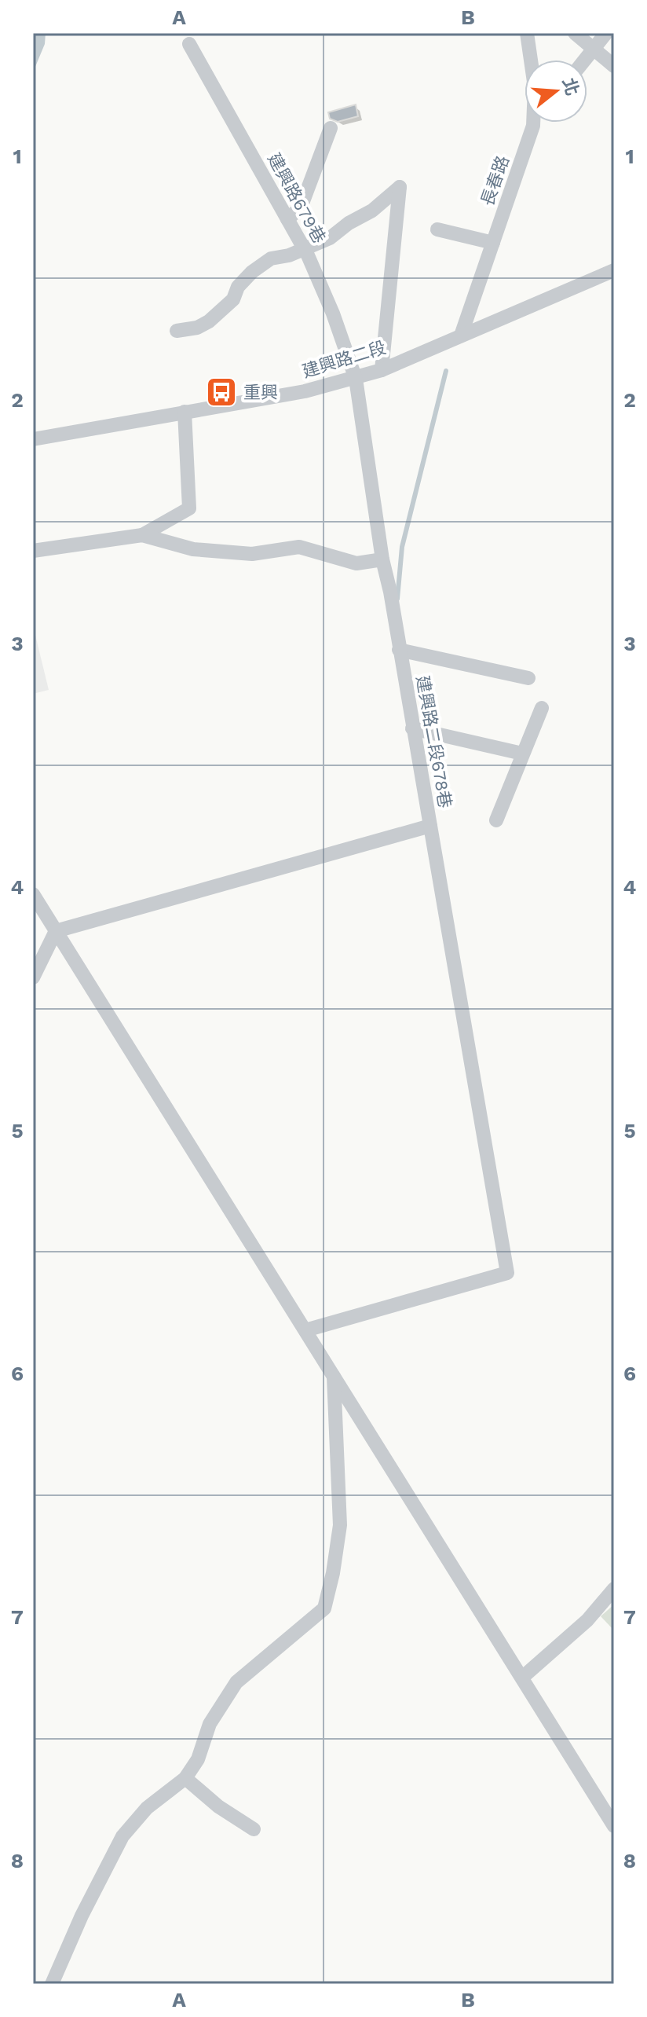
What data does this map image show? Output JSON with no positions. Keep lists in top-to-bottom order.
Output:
{
  "streets": {
    "street": [
      "長春路",
      "建興路679巷",
      "建興路二段",
      "建興路二段678巷"
    ]
  },
  "crossings": [
    ["長春路", "建興路二段"],
    ["建興路679巷", "建興路二段"],
    ["建興路679巷", "建興路二段678巷"],
    ["建興路二段", "建興路二段678巷"]
  ],
  "places": {
    "bus stop": ["重興"]
  },
  "north": "right",
  "grid": {
    "columns": ["A", "B"],
    "rows": [
      "1",
      "2",
      "3",
      "4",
      "5",
      "6",
      "7",
      "8"
    ]
  }
}
